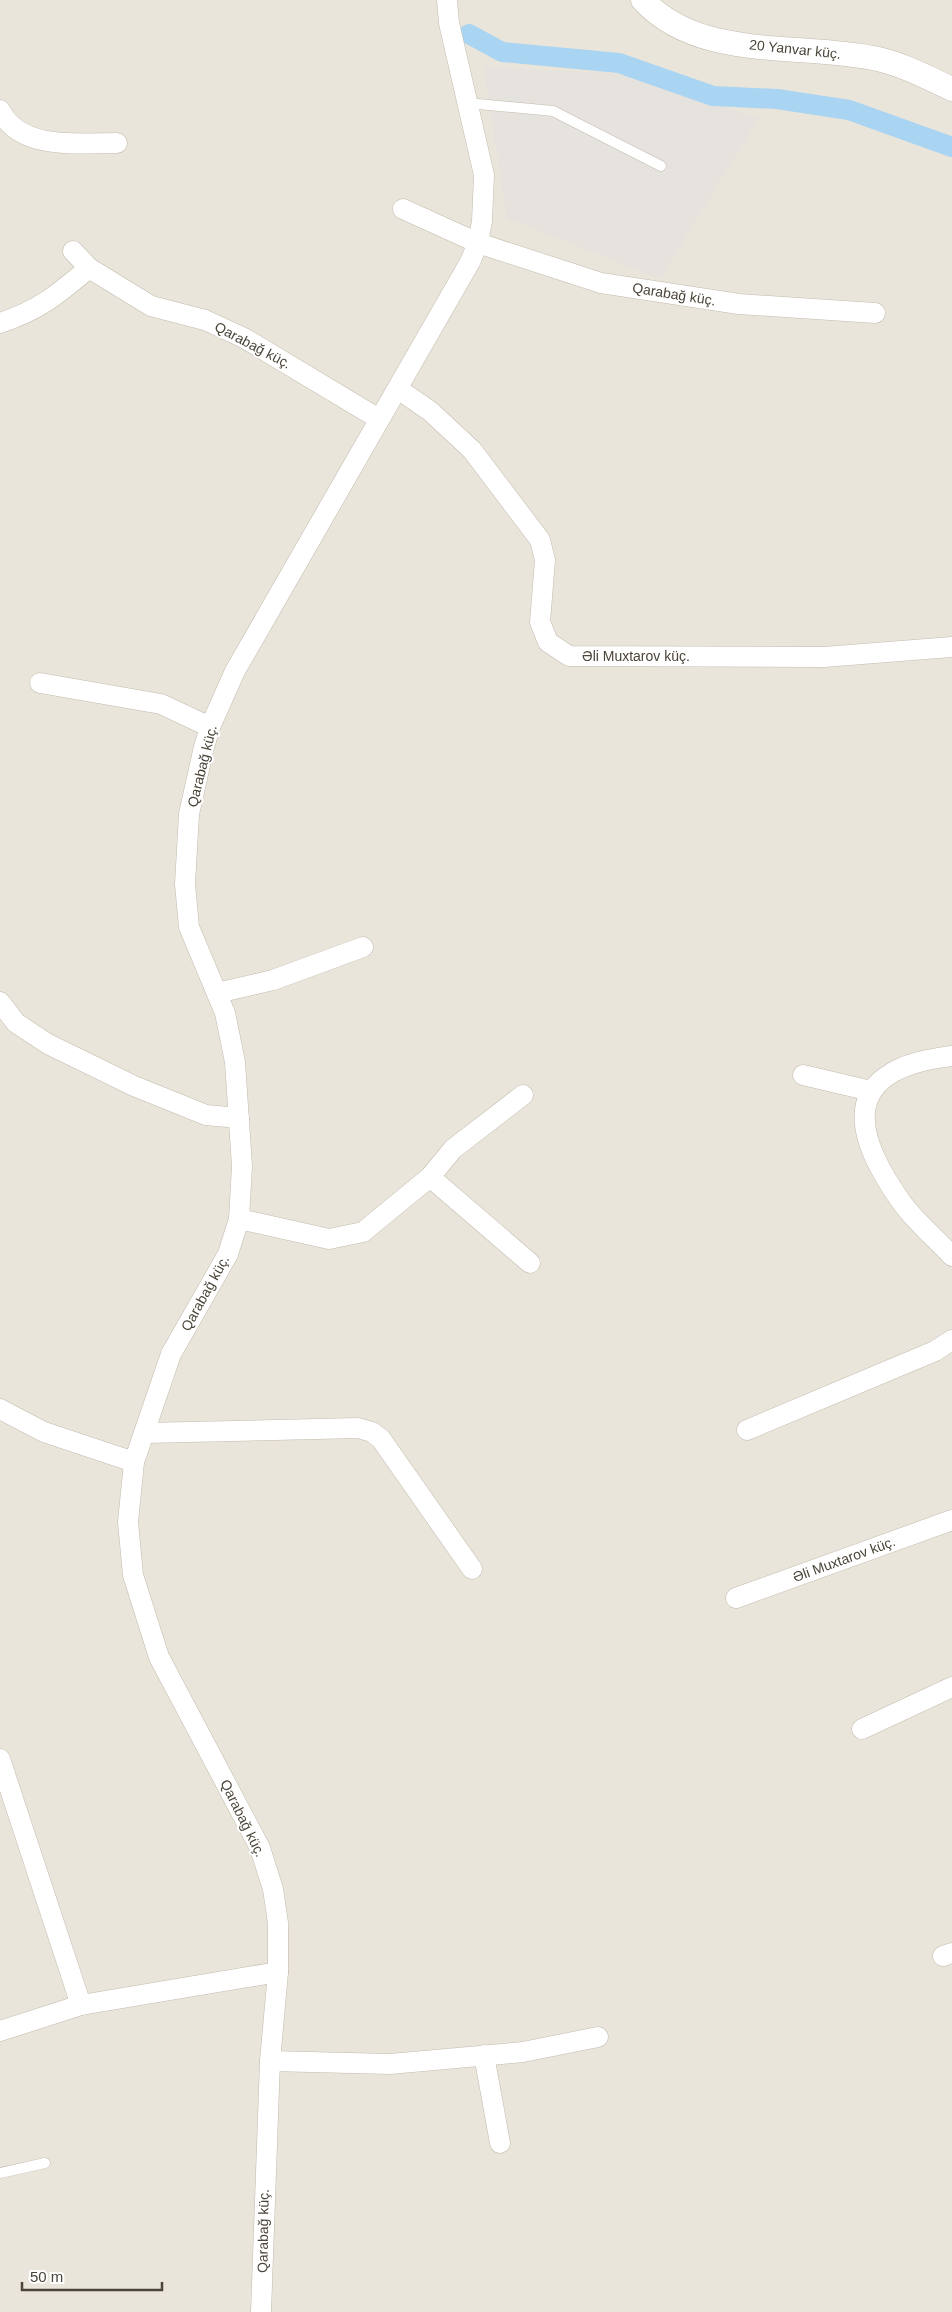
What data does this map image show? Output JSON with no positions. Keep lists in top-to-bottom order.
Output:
{
  "streets": {
    "street": ["20 Yanvar küç.", "Qarabağ küç.", "Əli Muxtarov küç."]
  },
  "crossings": [
    ["Qarabağ küç.", "Əli Muxtarov küç."]
  ],
  "scale_bar": "50 m"
}
